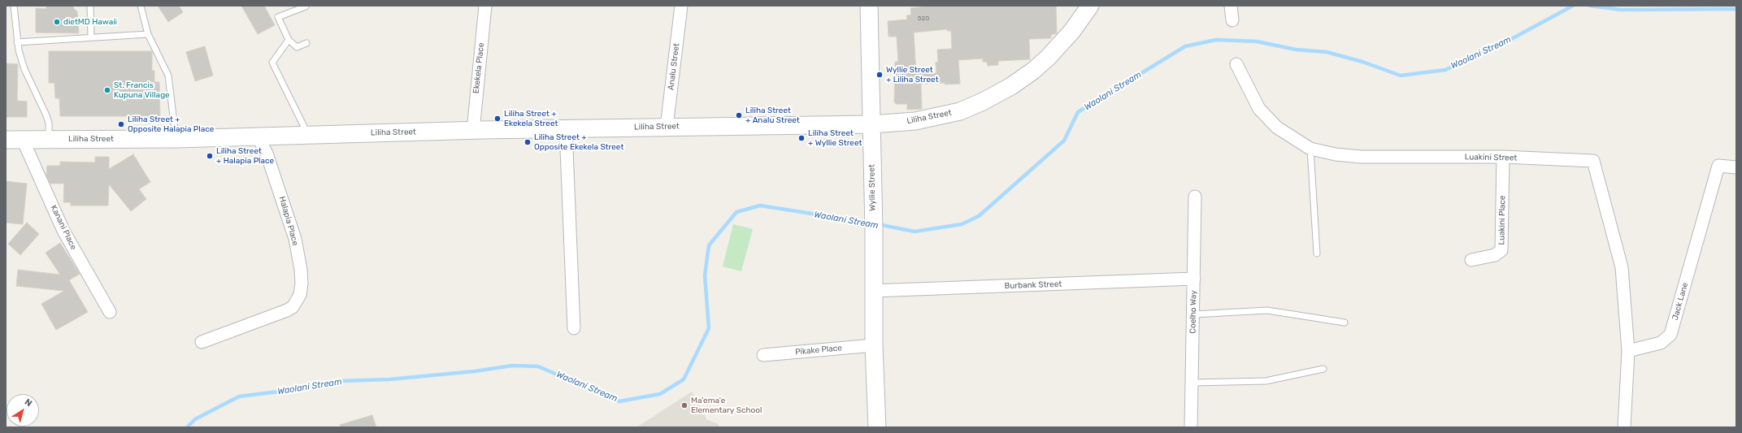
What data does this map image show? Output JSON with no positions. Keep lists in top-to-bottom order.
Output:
{
  "streets": {
    "street": [
      "Analu Street",
      "Ekekela Place",
      "Liliha Street",
      "Luakini Street",
      "Wyllie Street",
      "Luakini Place",
      "Halapia Place",
      "Kanani Place",
      "Burbank Street",
      "Jack Lane",
      "Coelho Way",
      "Pikake Place"
    ]
  },
  "crossings": [
    ["Analu Street", "Liliha Street"],
    ["Ekekela Place", "Liliha Street"],
    ["Liliha Street", "Wyllie Street"],
    ["Liliha Street", "Halapia Place"],
    ["Liliha Street", "Kanani Place"],
    ["Luakini Street", "Luakini Place"],
    ["Luakini Street", "Jack Lane"],
    ["Wyllie Street", "Burbank Street"],
    ["Wyllie Street", "Pikake Place"],
    ["Burbank Street", "Coelho Way"]
  ],
  "water": ["Waolani Stream"],
  "places": [
    "dietMD Hawaii",
    "Wyllie Street + Liliha Street",
    "St. Francis Kupuna Village",
    "Liliha Street + Analu Street",
    "Liliha Street + Ekekela Street",
    "Liliha Street + Opposite Halapia Place",
    "Liliha Street + Wyllie Street",
    "Liliha Street + Opposite Ekekela Street",
    "Liliha Street + Halapia Place",
    "Ma'ema'e Elementary School"
  ],
  "house_numbers": ["520"],
  "north": "top right"
}
